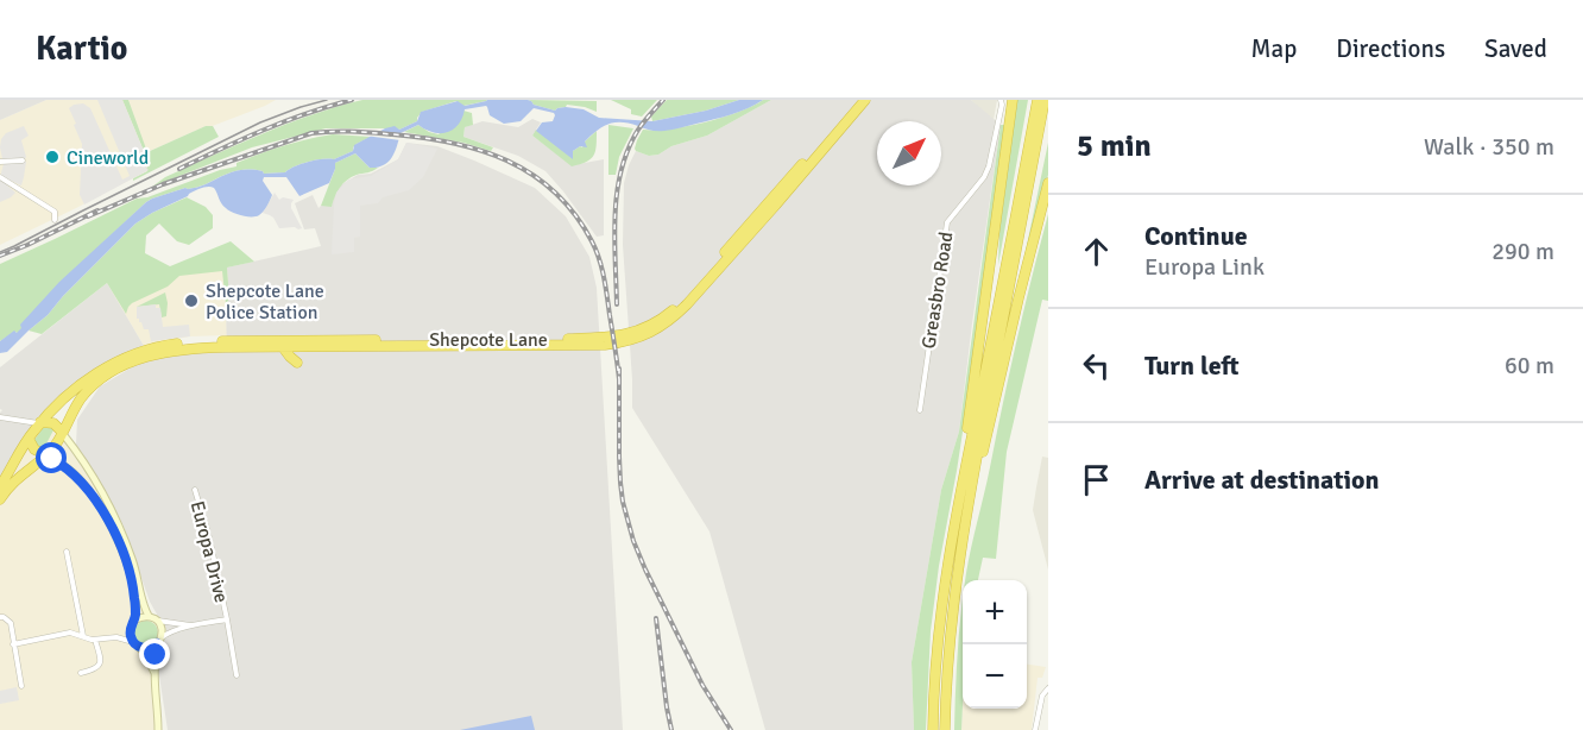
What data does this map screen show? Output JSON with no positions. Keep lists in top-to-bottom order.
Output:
{
  "streets": {
    "highway": ["Shepcote Lane"],
    "street": ["Greasbro Road", "Europa Drive"]
  },
  "places": ["Cineworld", "Shepcote Lane Police Station"],
  "north": "top right",
  "page": {
    "header": "Kartio",
    "nav": ["Map", "Directions", "Saved"],
    "heading": ["5 min", "Walk · 350 m"],
    "list": [
      ["Continue", "Europa Link", "290 m"],
      ["Turn left", "60 m"],
      "Arrive at destination"
    ],
    "map_buttons": ["+", "−"]
  }
}
